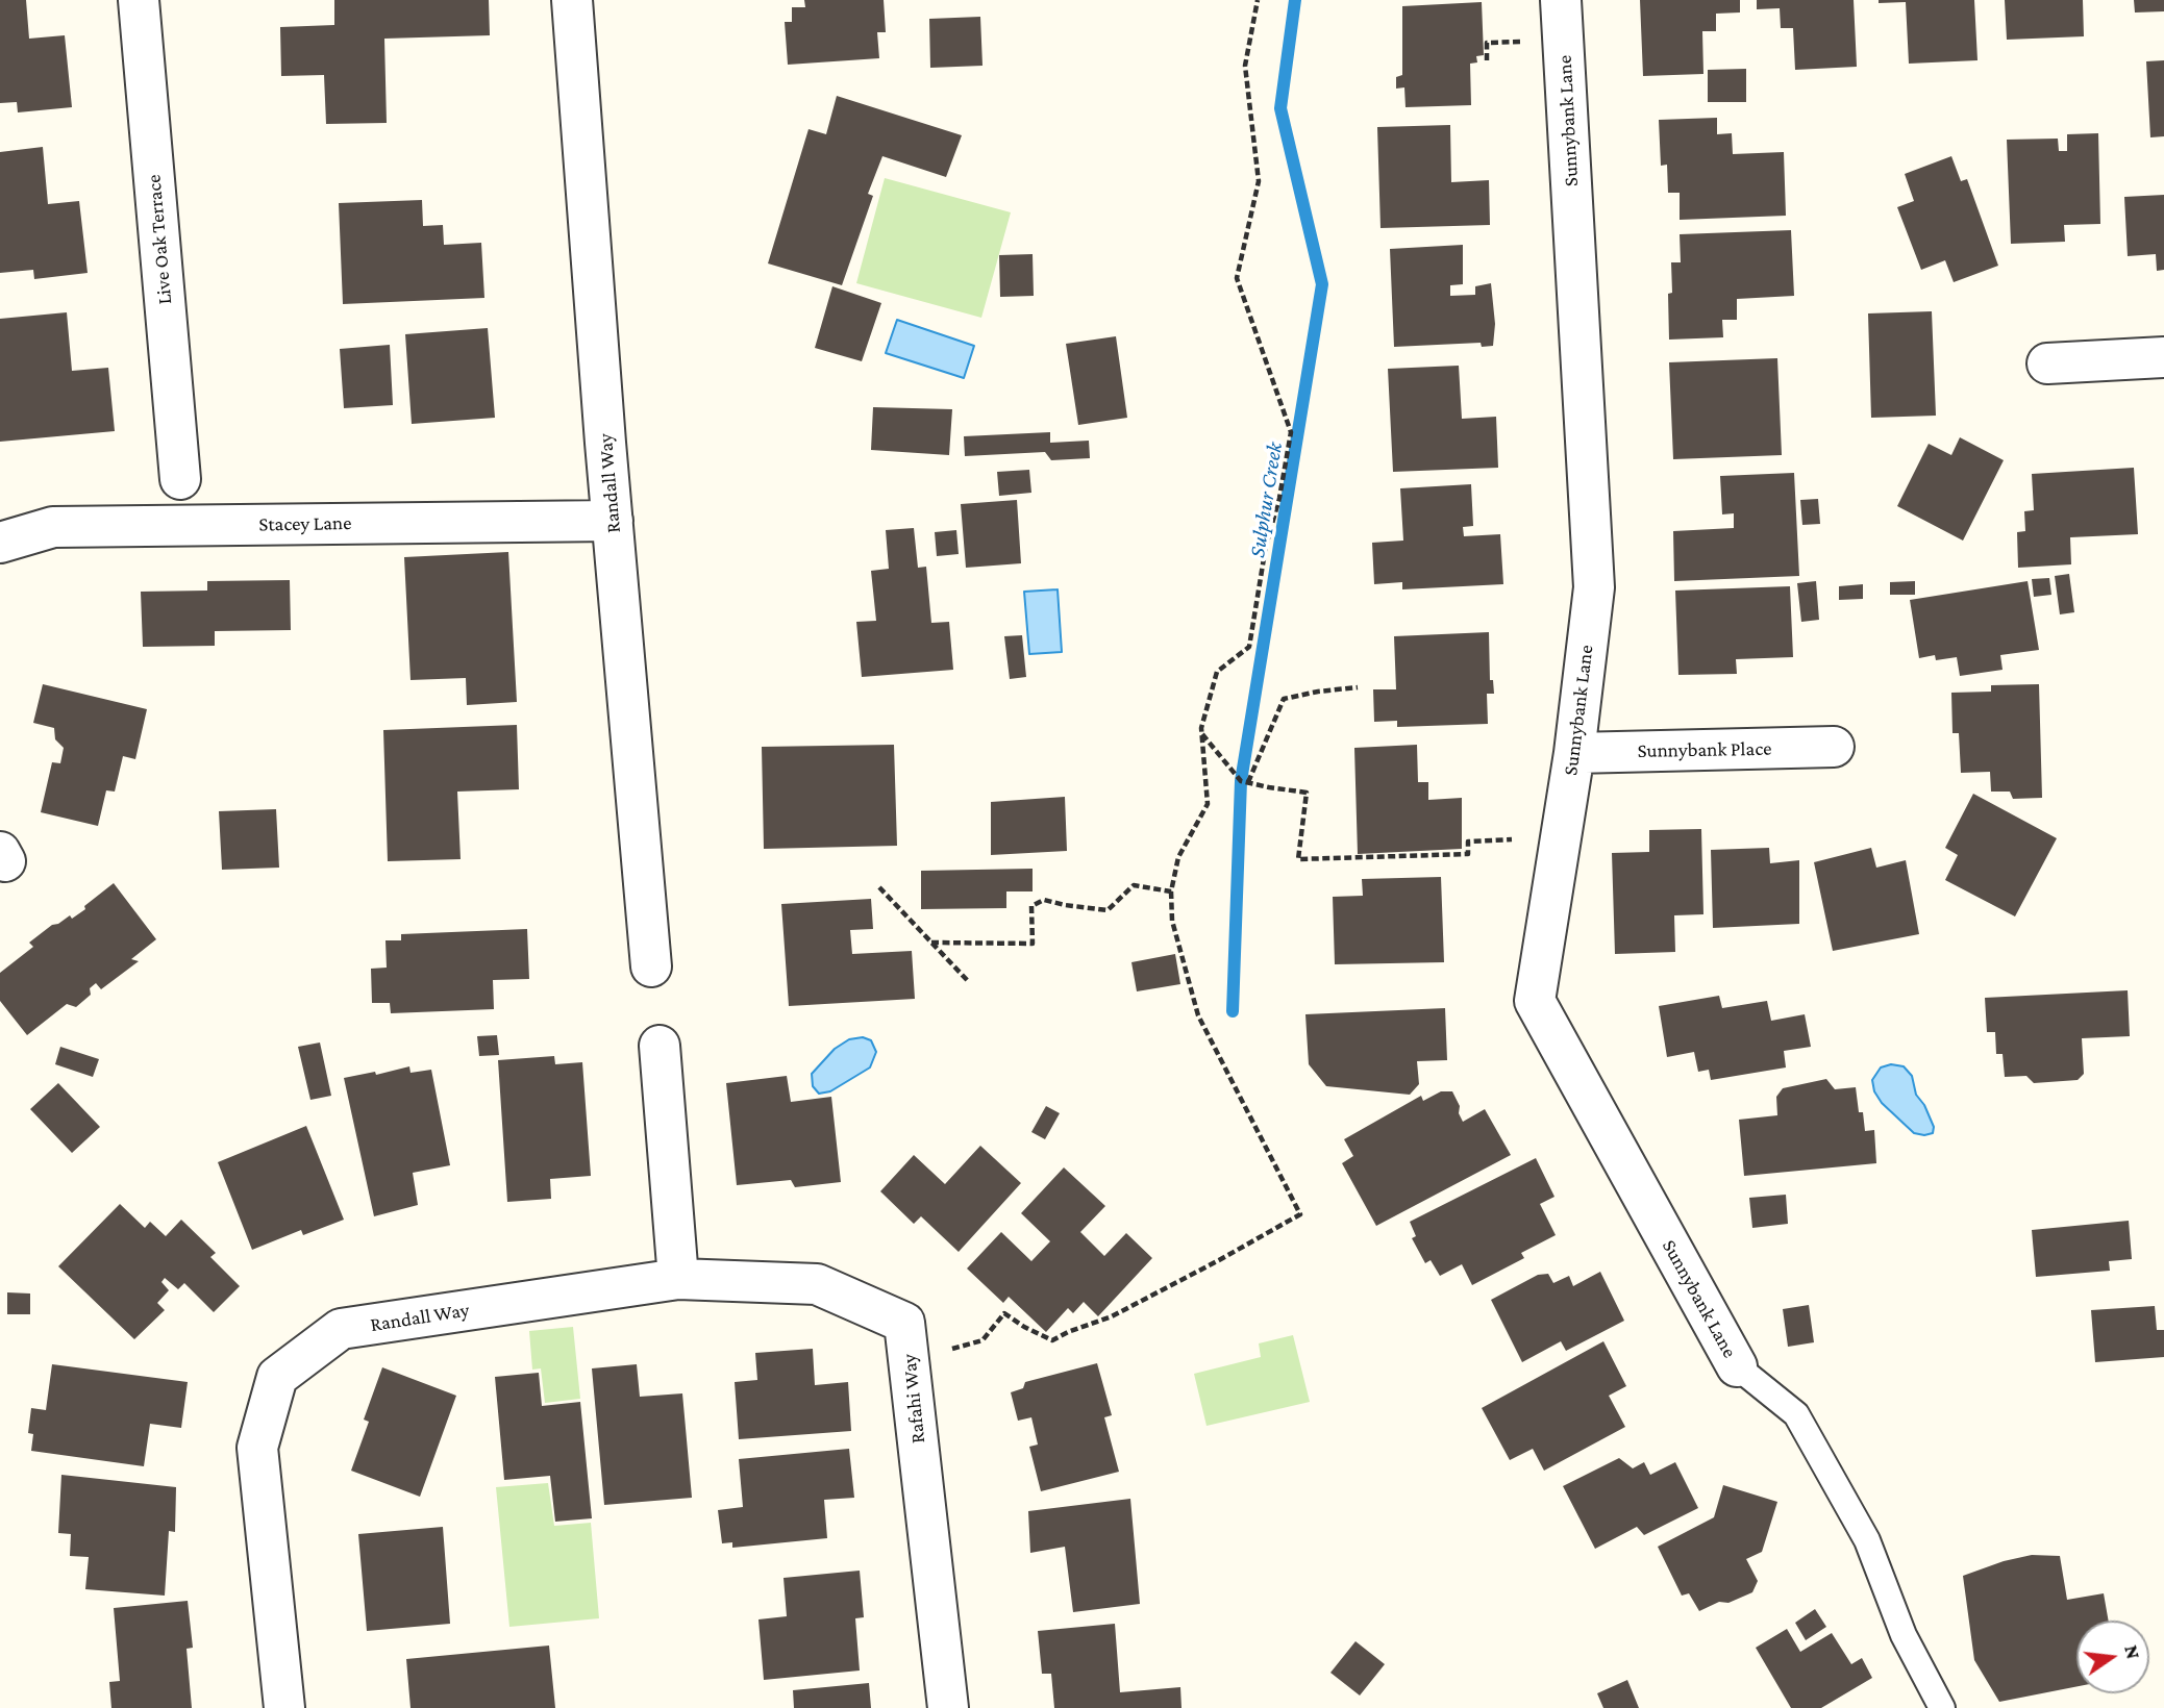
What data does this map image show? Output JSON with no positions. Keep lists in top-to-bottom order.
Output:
{
  "streets": {
    "street": [
      "Sunnybank Lane",
      "Live Oak Terrace",
      "Randall Way",
      "Stacey Lane",
      "Sunnybank Place",
      "Rafahi Way"
    ]
  },
  "crossings": [
    ["Sunnybank Lane", "Sunnybank Place"],
    ["Randall Way", "Stacey Lane"],
    ["Randall Way", "Rafahi Way"]
  ],
  "water": ["Sulphur Creek"],
  "north": "right"
}
